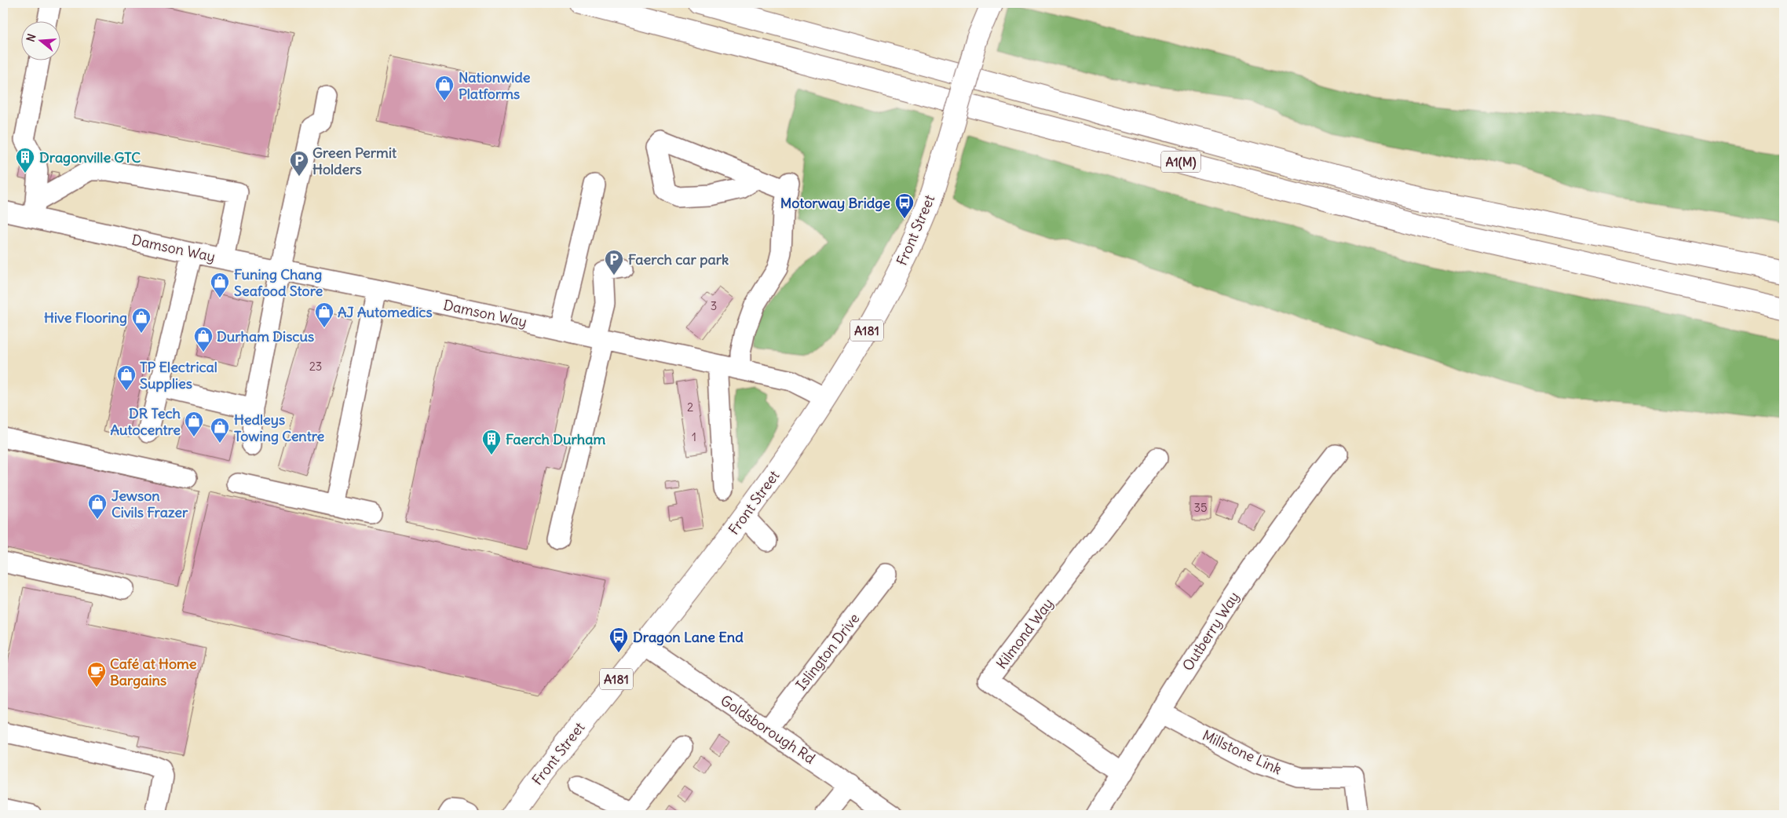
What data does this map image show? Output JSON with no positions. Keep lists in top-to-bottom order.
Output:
{
  "streets": {
    "main road": ["A1(M)", "Front Street", "A181"],
    "street": [
      "Damson Way",
      "Outberry Way",
      "Kilmond Way",
      "Islington Drive",
      "Goldsborough Rd",
      "Millstone Link"
    ]
  },
  "crossings": [
    ["Front Street", "Damson Way"],
    ["Front Street", "A181"],
    ["Front Street", "Goldsborough Rd"],
    ["Outberry Way", "Kilmond Way"],
    ["Outberry Way", "Millstone Link"],
    ["Islington Drive", "Goldsborough Rd"]
  ],
  "places": {
    "shop": [
      "Nationwide Platforms",
      "Funing Chang Seafood Store",
      "AJ Automedics",
      "Hive Flooring",
      "Durham Discus",
      "TP Electrical Supplies",
      "DR Tech Autocentre",
      "Hedleys Towing Centre",
      "Jewson Civils Frazer"
    ],
    "building": ["Dragonville GTC", "Faerch Durham"],
    "parking": ["Green Permit Holders", "Faerch car park"],
    "bus stop": ["Motorway Bridge", "Dragon Lane End"],
    "cafe": ["Café at Home Bargains"]
  },
  "house_numbers": [
    "3",
    "23",
    "2",
    "1",
    "35"
  ],
  "north": "left"
}
